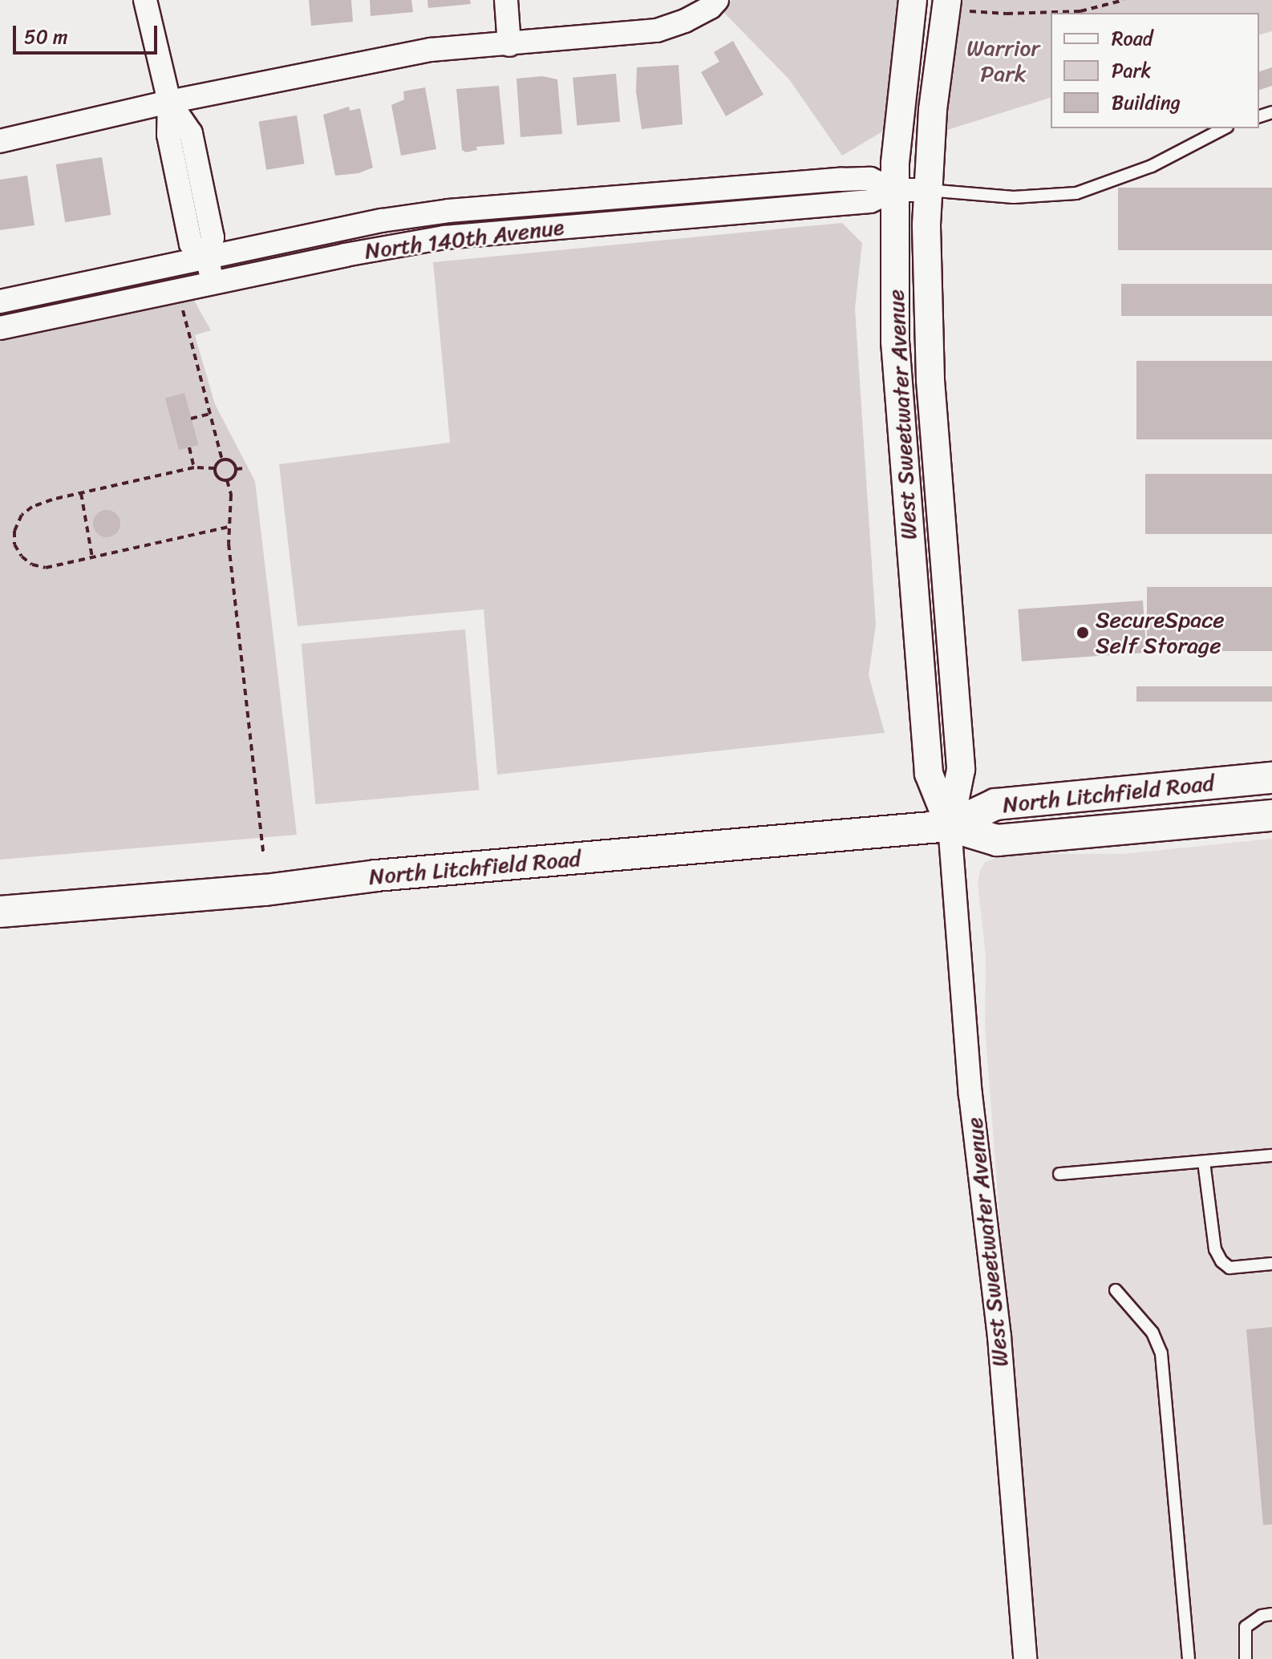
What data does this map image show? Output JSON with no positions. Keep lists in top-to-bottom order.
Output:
{
  "streets": {
    "main road": ["North Litchfield Road"],
    "street": ["North 140th Avenue", "West Sweetwater Avenue"]
  },
  "crossings": [
    ["North 140th Avenue", "West Sweetwater Avenue"],
    ["West Sweetwater Avenue", "North Litchfield Road"]
  ],
  "parks": ["Warrior Park"],
  "places": ["SecureSpace Self Storage"],
  "legend": ["Road", "Park", "Building"],
  "scale_bar": "50 m"
}
